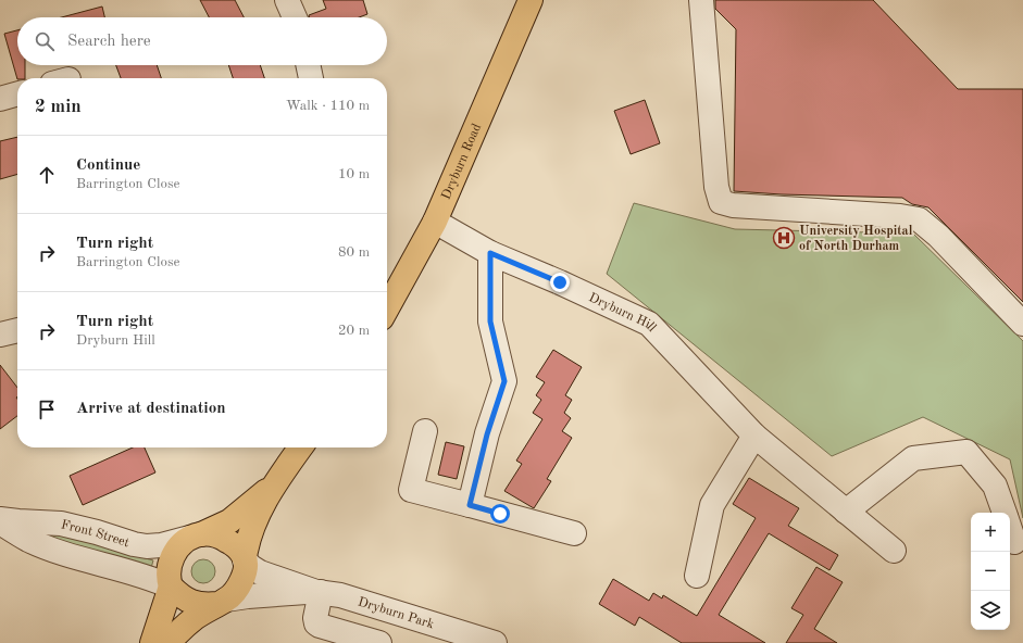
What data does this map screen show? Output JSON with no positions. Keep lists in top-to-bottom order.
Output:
{
  "streets": {
    "main road": ["Dryburn Road"],
    "street": ["Dryburn Hill", "Front Street", "Dryburn Park"]
  },
  "crossings": [
    ["Dryburn Road", "Dryburn Hill"],
    ["Front Street", "Dryburn Park"]
  ],
  "places": {
    "hospital": ["University Hospital of North Durham"]
  },
  "page": {
    "search": "Search here",
    "heading": ["2 min", "Walk · 110 m"],
    "list": [
      ["Continue", "Barrington Close", "10 m"],
      ["Turn right", "Barrington Close", "80 m"],
      ["Turn right", "Dryburn Hill", "20 m"],
      "Arrive at destination"
    ],
    "map_buttons": ["+", "−"]
  }
}
